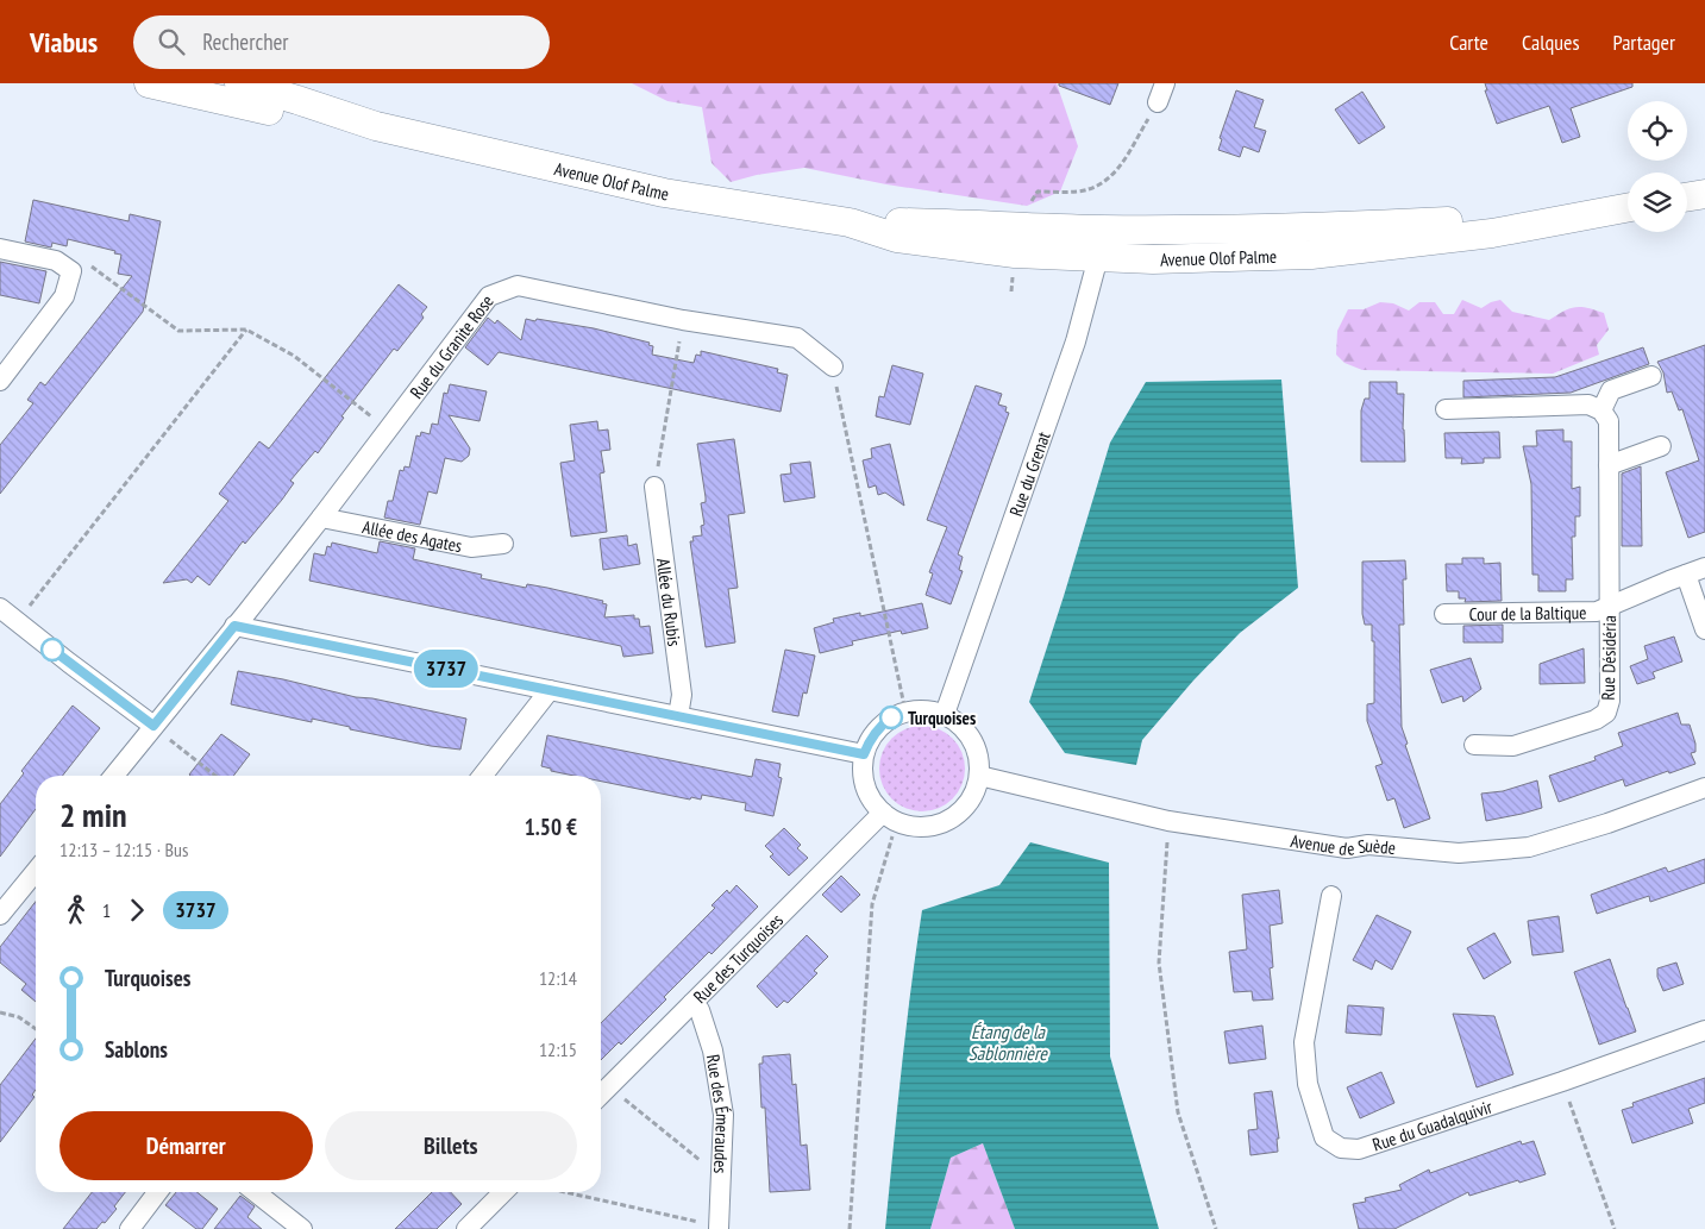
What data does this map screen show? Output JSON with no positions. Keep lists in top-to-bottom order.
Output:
{
  "streets": {
    "main road": ["Avenue Olof Palme"],
    "street": [
      "Rue du Granite Rose",
      "Rue du Grenat",
      "Allée des Agates",
      "Allée du Rubis",
      "Cour de la Baltique",
      "Rue Désidéria",
      "Avenue de Suède",
      "Rue des Turquoises",
      "Rue des Émeraudes",
      "Rue du Guadalquivir"
    ]
  },
  "crossings": [
    ["Avenue Olof Palme", "Rue du Grenat"],
    ["Rue du Granite Rose", "Allée des Agates"],
    ["Rue du Grenat", "Avenue de Suède"],
    ["Rue du Grenat", "Rue des Turquoises"],
    ["Cour de la Baltique", "Rue Désidéria"],
    ["Avenue de Suède", "Rue des Turquoises"],
    ["Rue des Turquoises", "Rue des Émeraudes"]
  ],
  "water": ["Étang de la Sablonnière"],
  "places": ["Turquoises"],
  "lines": ["bus line 3737"],
  "page": {
    "header": "Viabus",
    "search": "Rechercher",
    "nav": ["Carte", "Calques", "Partager"],
    "on_map": "3737",
    "heading": ["2 min", "12:13 – 12:15 · Bus", "1.50 €"],
    "legs": ["1", "3737"],
    "list": [
      {
        "name": "Turquoises",
        "value": "12:14"
      },
      {
        "name": "Sablons",
        "value": "12:15"
      }
    ],
    "buttons": ["Démarrer", "Billets"]
  }
}
